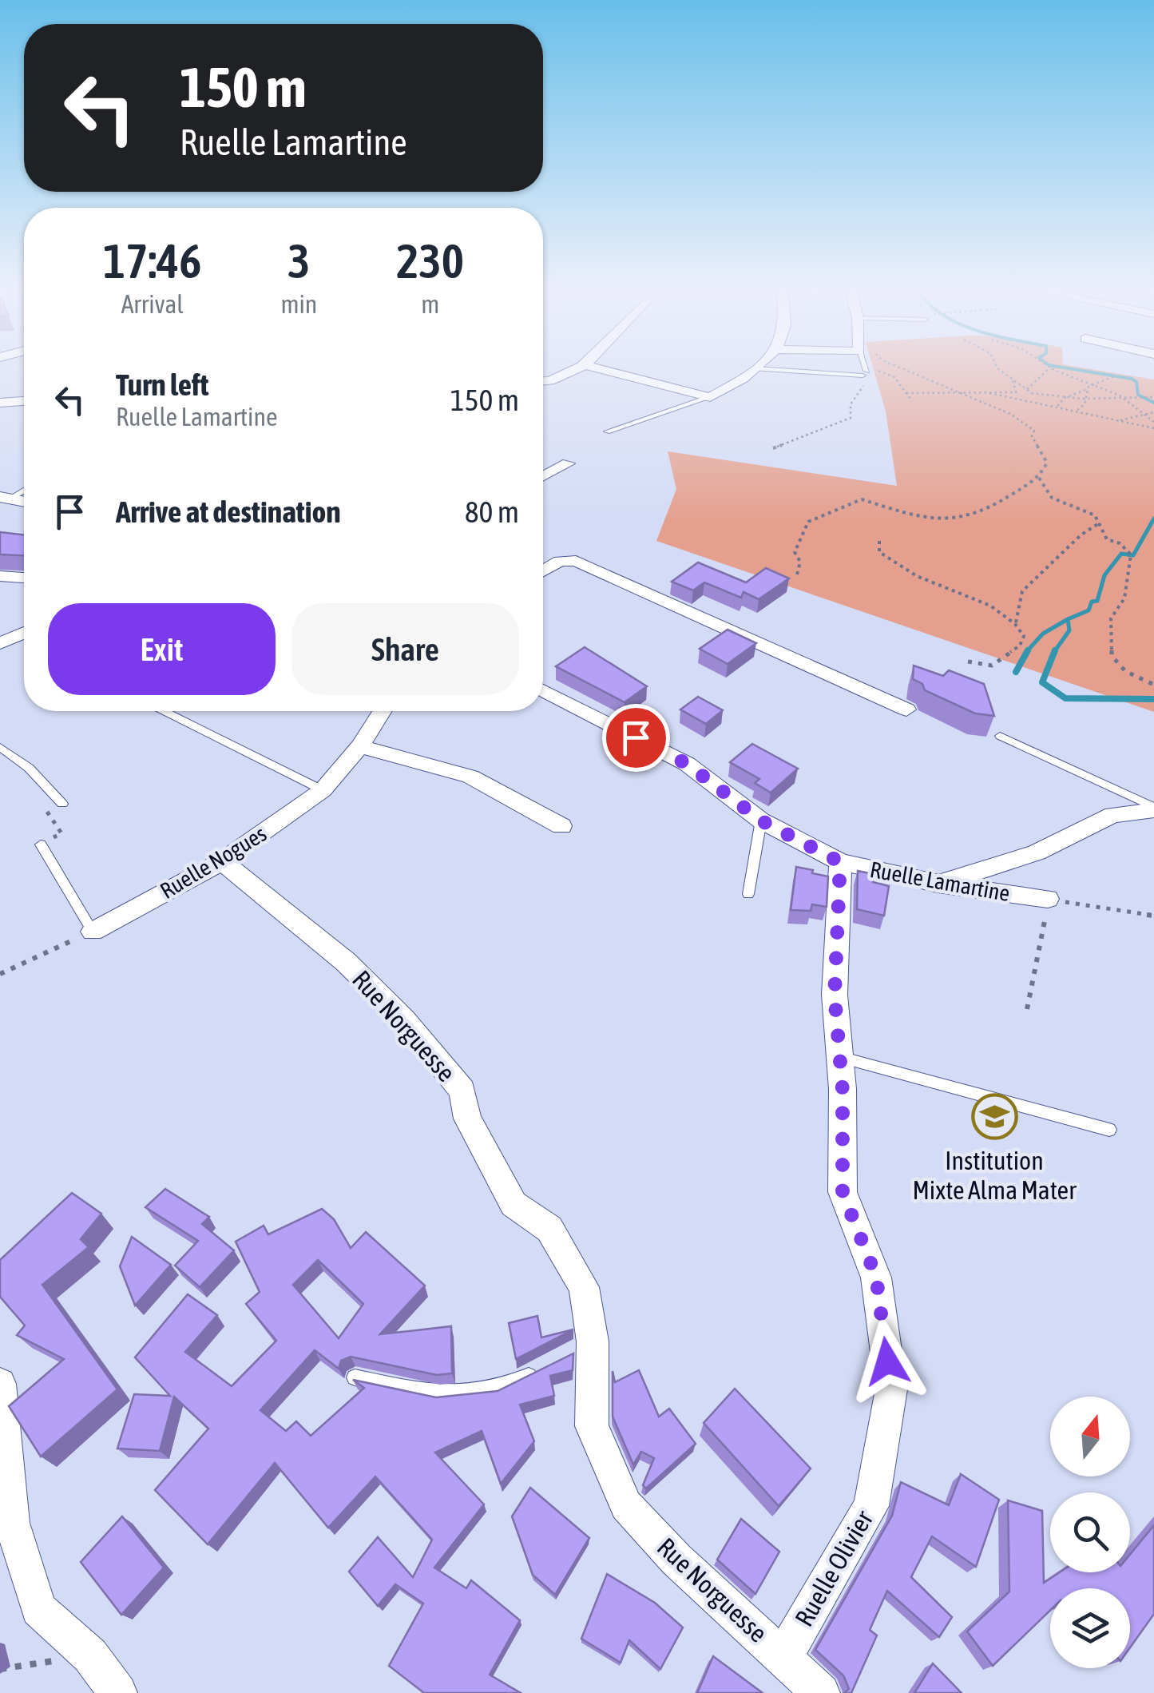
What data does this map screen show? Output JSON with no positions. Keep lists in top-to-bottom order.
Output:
{
  "streets": {
    "street": [
      "Ruelle Nogues",
      "Ruelle Lamartine",
      "Rue Norguesse",
      "Ruelle Olivier"
    ]
  },
  "crossings": [
    ["Ruelle Nogues", "Rue Norguesse"],
    ["Ruelle Lamartine", "Ruelle Olivier"],
    ["Rue Norguesse", "Ruelle Olivier"]
  ],
  "places": {
    "school or university": ["Institution Mixte Alma Mater"]
  },
  "north": "top",
  "page": {
    "turn": ["150 m", "Ruelle Lamartine"],
    "eta": [
      "17:46",
      "Arrival",
      "3",
      "min",
      "230",
      "m"
    ],
    "list": [
      {
        "name": "Turn left",
        "note": "Ruelle Lamartine",
        "value": "150 m"
      },
      {
        "name": "Arrive at destination",
        "value": "80 m"
      }
    ],
    "buttons": ["Exit", "Share"]
  }
}
